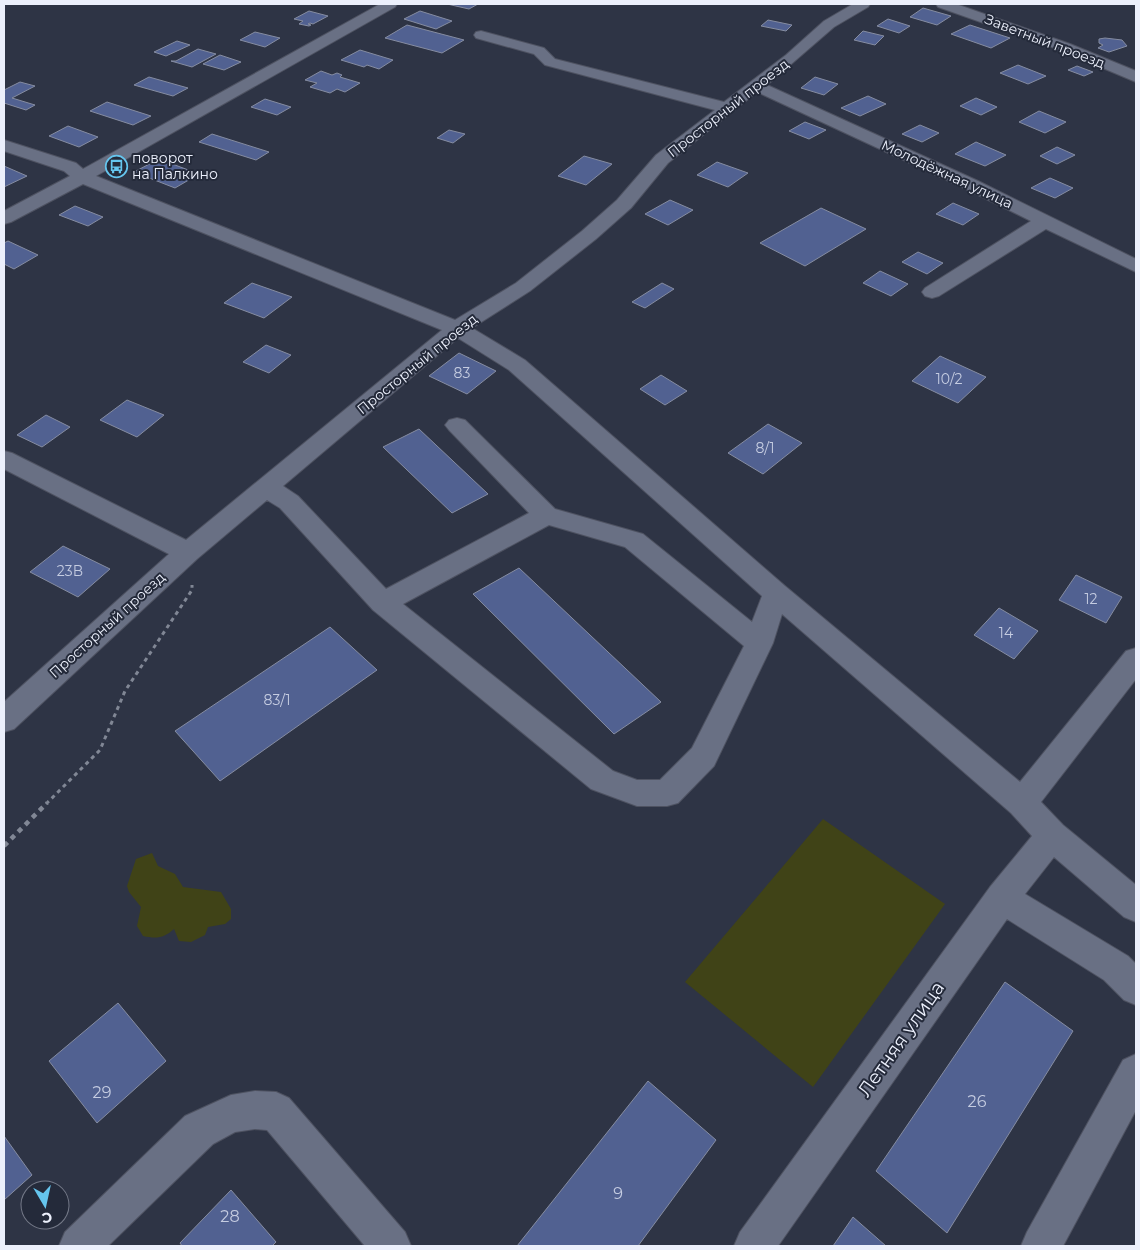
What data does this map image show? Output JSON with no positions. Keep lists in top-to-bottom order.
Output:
{
  "streets": {
    "street": [
      "Заветный проезд",
      "Просторный проезд",
      "Молодёжная улица",
      "Летняя улица"
    ]
  },
  "crossings": [
    ["Просторный проезд", "Молодёжная улица"]
  ],
  "places": {
    "bus stop": ["поворот на Палкино"]
  },
  "house_numbers": [
    "83",
    "10/2",
    "8/1",
    "23В",
    "12",
    "14",
    "83/1",
    "29",
    "26",
    "9",
    "28"
  ],
  "north": "bottom"
}
